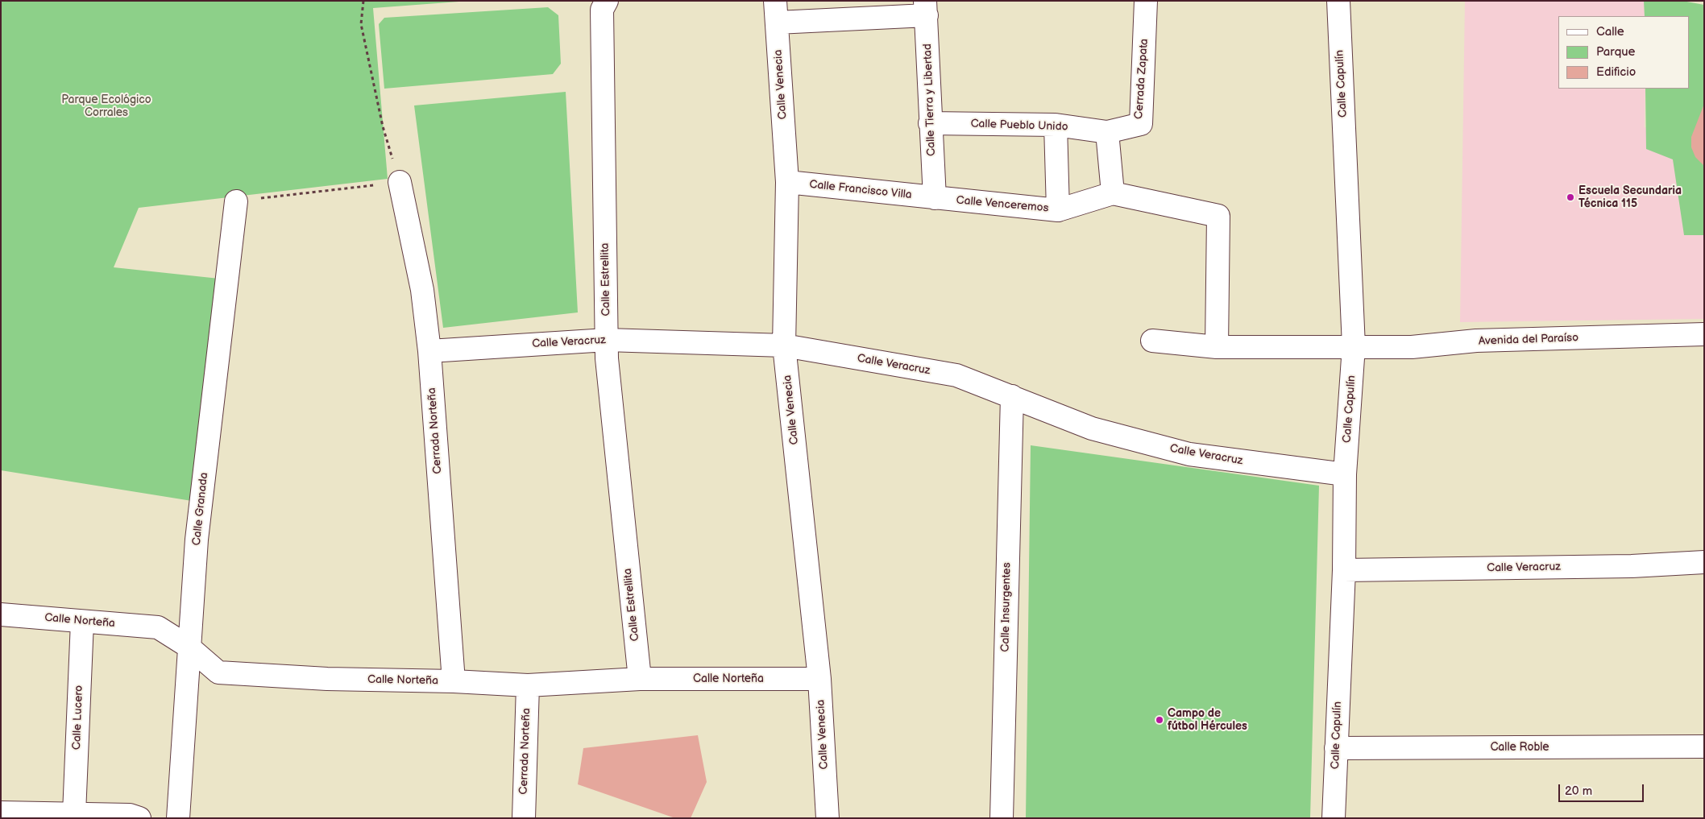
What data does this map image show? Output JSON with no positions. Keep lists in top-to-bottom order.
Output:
{
  "streets": {
    "street": [
      "Cerrada Zapata",
      "Calle Capulín",
      "Calle Venecia",
      "Calle Tierra y Libertad",
      "Calle Pueblo Unido",
      "Calle Francisco Villa",
      "Calle Venceremos",
      "Calle Estrellita",
      "Avenida del Paraíso",
      "Calle Veracruz",
      "Cerrada Norteña",
      "Calle Granada",
      "Calle Insurgentes",
      "Calle Norteña",
      "Calle Lucero",
      "Calle Roble"
    ]
  },
  "crossings": [
    ["Cerrada Zapata", "Calle Pueblo Unido"],
    ["Calle Capulín", "Avenida del Paraíso"],
    ["Calle Capulín", "Calle Veracruz"],
    ["Calle Capulín", "Calle Roble"],
    ["Calle Venecia", "Calle Francisco Villa"],
    ["Calle Venecia", "Calle Veracruz"],
    ["Calle Venecia", "Calle Norteña"],
    ["Calle Tierra y Libertad", "Calle Pueblo Unido"],
    ["Calle Tierra y Libertad", "Calle Francisco Villa"],
    ["Calle Tierra y Libertad", "Calle Venceremos"],
    ["Calle Pueblo Unido", "Calle Venceremos"],
    ["Calle Francisco Villa", "Calle Venceremos"],
    ["Calle Estrellita", "Calle Veracruz"],
    ["Calle Estrellita", "Calle Norteña"],
    ["Calle Veracruz", "Cerrada Norteña"],
    ["Calle Veracruz", "Calle Insurgentes"],
    ["Cerrada Norteña", "Calle Norteña"],
    ["Calle Granada", "Calle Norteña"],
    ["Calle Norteña", "Calle Lucero"]
  ],
  "parks": ["Parque Ecológico Corrales"],
  "places": ["Escuela Secundaria Técnica 115", "Campo de fútbol Hércules"],
  "legend": ["Calle", "Parque", "Edificio"],
  "scale_bar": "20 m"
}
